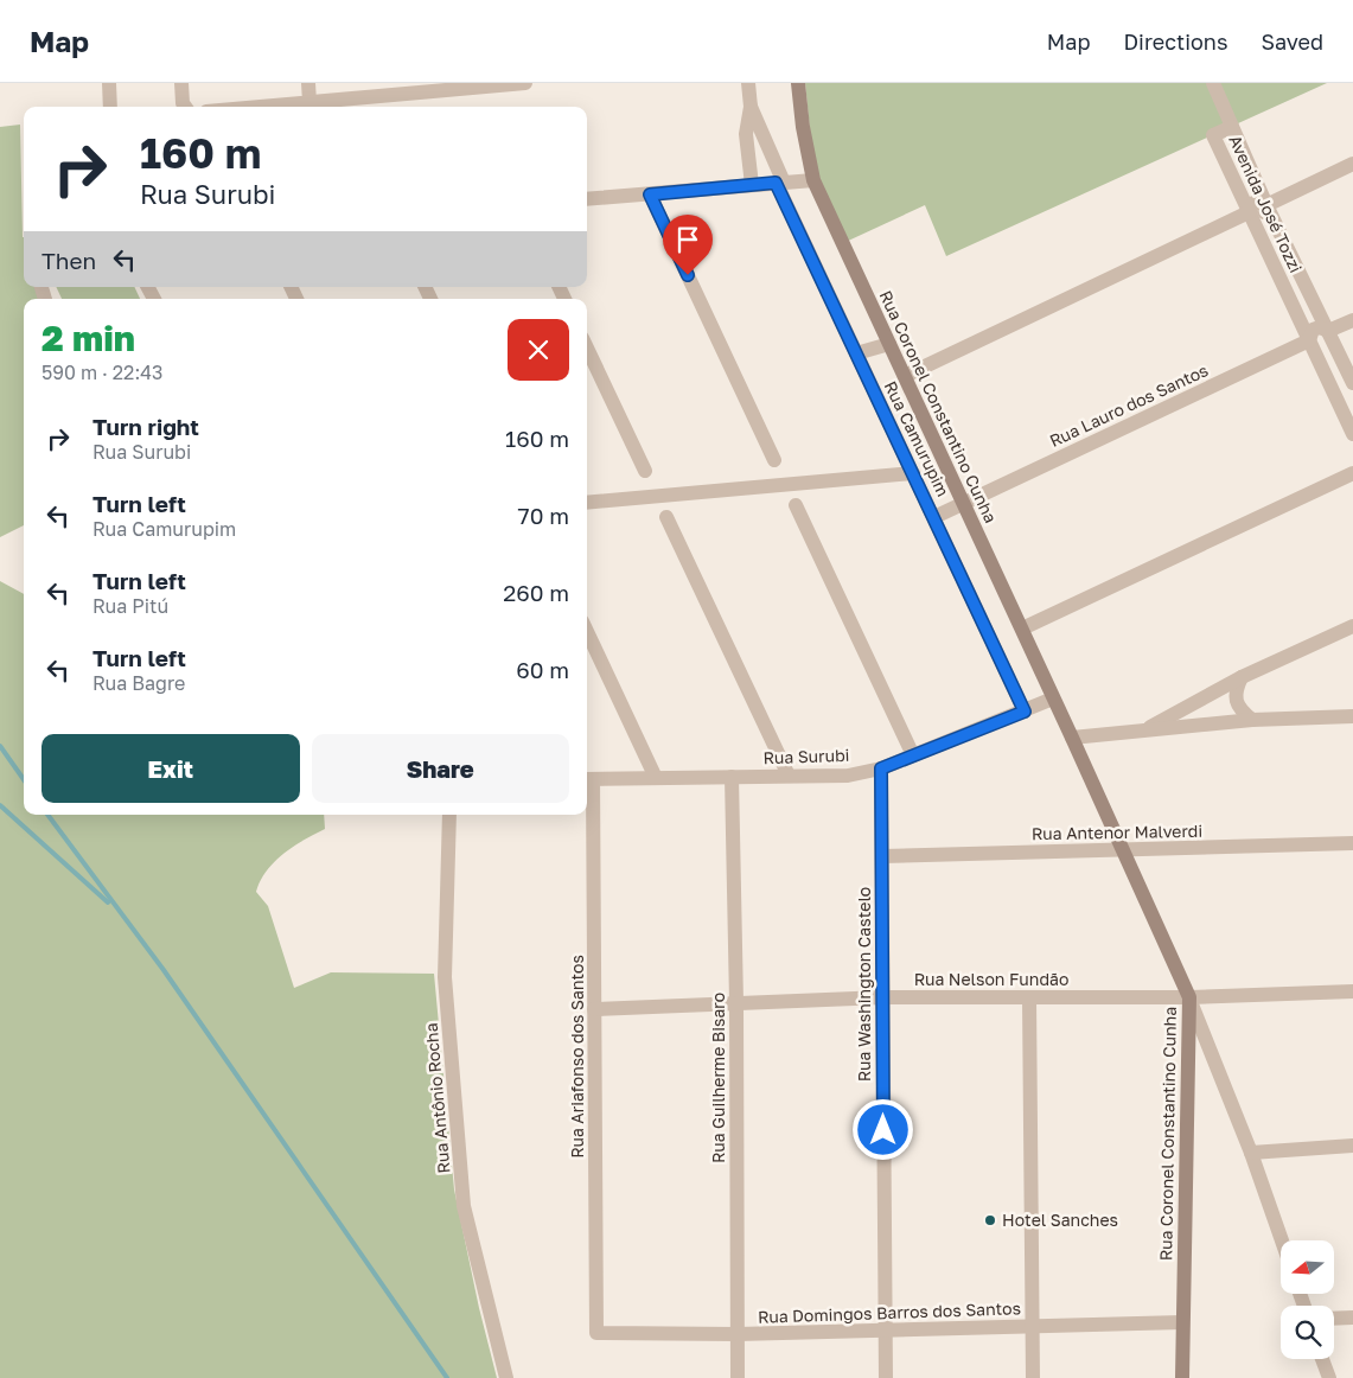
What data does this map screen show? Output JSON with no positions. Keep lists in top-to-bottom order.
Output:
{
  "streets": {
    "street": [
      "Avenida José Tozzi",
      "Rua Lauro dos Santos",
      "Rua Coronel Constantino Cunha",
      "Rua Camurupim",
      "Rua Surubi",
      "Rua Antenor Malverdi",
      "Rua Nelson Fundão",
      "Rua Washington Castelo",
      "Rua Ariafonso dos Santos",
      "Rua Guilherme Bisaro",
      "Rua Antônio Rocha",
      "Rua Domingos Barros dos Santos"
    ]
  },
  "crossings": [
    ["Avenida José Tozzi", "Rua Lauro dos Santos"],
    ["Rua Lauro dos Santos", "Rua Coronel Constantino Cunha"],
    ["Rua Lauro dos Santos", "Rua Camurupim"],
    ["Rua Coronel Constantino Cunha", "Rua Surubi"],
    ["Rua Coronel Constantino Cunha", "Rua Antenor Malverdi"],
    ["Rua Coronel Constantino Cunha", "Rua Nelson Fundão"],
    ["Rua Coronel Constantino Cunha", "Rua Domingos Barros dos Santos"],
    ["Rua Camurupim", "Rua Surubi"],
    ["Rua Surubi", "Rua Washington Castelo"],
    ["Rua Surubi", "Rua Ariafonso dos Santos"],
    ["Rua Surubi", "Rua Guilherme Bisaro"],
    ["Rua Antenor Malverdi", "Rua Washington Castelo"],
    ["Rua Nelson Fundão", "Rua Washington Castelo"],
    ["Rua Nelson Fundão", "Rua Ariafonso dos Santos"],
    ["Rua Nelson Fundão", "Rua Guilherme Bisaro"],
    ["Rua Washington Castelo", "Rua Domingos Barros dos Santos"],
    ["Rua Ariafonso dos Santos", "Rua Domingos Barros dos Santos"],
    ["Rua Guilherme Bisaro", "Rua Domingos Barros dos Santos"]
  ],
  "places": ["Hotel Sanches"],
  "north": "left",
  "page": {
    "header": "Map",
    "nav": ["Map", "Directions", "Saved"],
    "turn": ["160 m", "Rua Surubi"],
    "then": "Then",
    "heading": ["2 min", "590 m · 22:43"],
    "list": [
      {
        "name": "Turn right",
        "note": "Rua Surubi",
        "value": "160 m"
      },
      {
        "name": "Turn left",
        "note": "Rua Camurupim",
        "value": "70 m"
      },
      {
        "name": "Turn left",
        "note": "Rua Pitú",
        "value": "260 m"
      },
      {
        "name": "Turn left",
        "note": "Rua Bagre",
        "value": "60 m"
      }
    ],
    "buttons": ["Exit", "Share"]
  }
}
